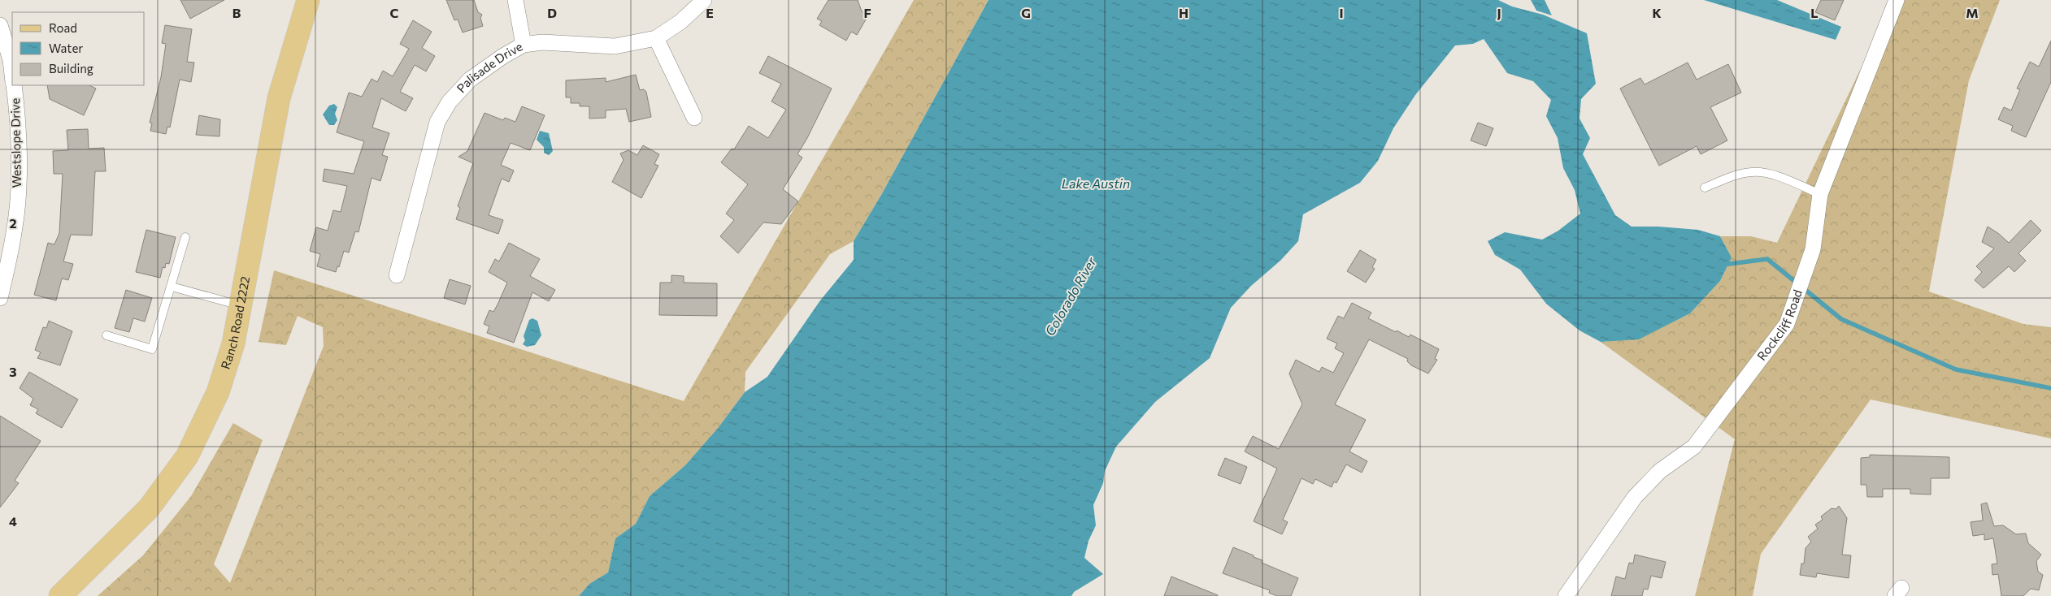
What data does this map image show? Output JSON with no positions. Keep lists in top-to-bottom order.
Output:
{
  "streets": {
    "main road": ["Ranch Road 2222"],
    "street": ["Palisade Drive", "Westslope Drive", "Rockcliff Road"]
  },
  "water": ["Lake Austin", "Colorado River"],
  "legend": ["Road", "Water", "Building"],
  "grid": {
    "columns": [
      "B",
      "C",
      "D",
      "E",
      "F",
      "G",
      "H",
      "I",
      "J",
      "K",
      "L",
      "M"
    ],
    "rows": ["2", "3", "4"]
  }
}
